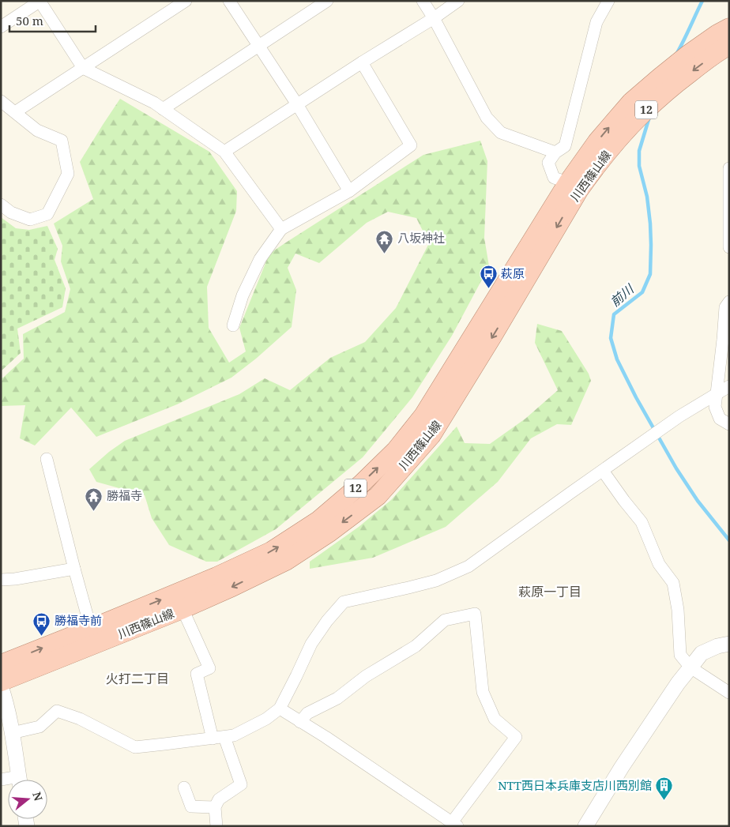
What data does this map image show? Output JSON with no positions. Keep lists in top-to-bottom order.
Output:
{
  "streets": {
    "main road": ["12", "川西篠山線"]
  },
  "districts": ["萩原一丁目", "火打二丁目"],
  "water": ["前川"],
  "places": {
    "temple": ["八坂神社", "勝福寺"],
    "bus stop": ["萩原", "勝福寺前"],
    "building": ["NTT西日本兵庫支店川西別館"]
  },
  "scale_bar": "50 m",
  "north": "right"
}
